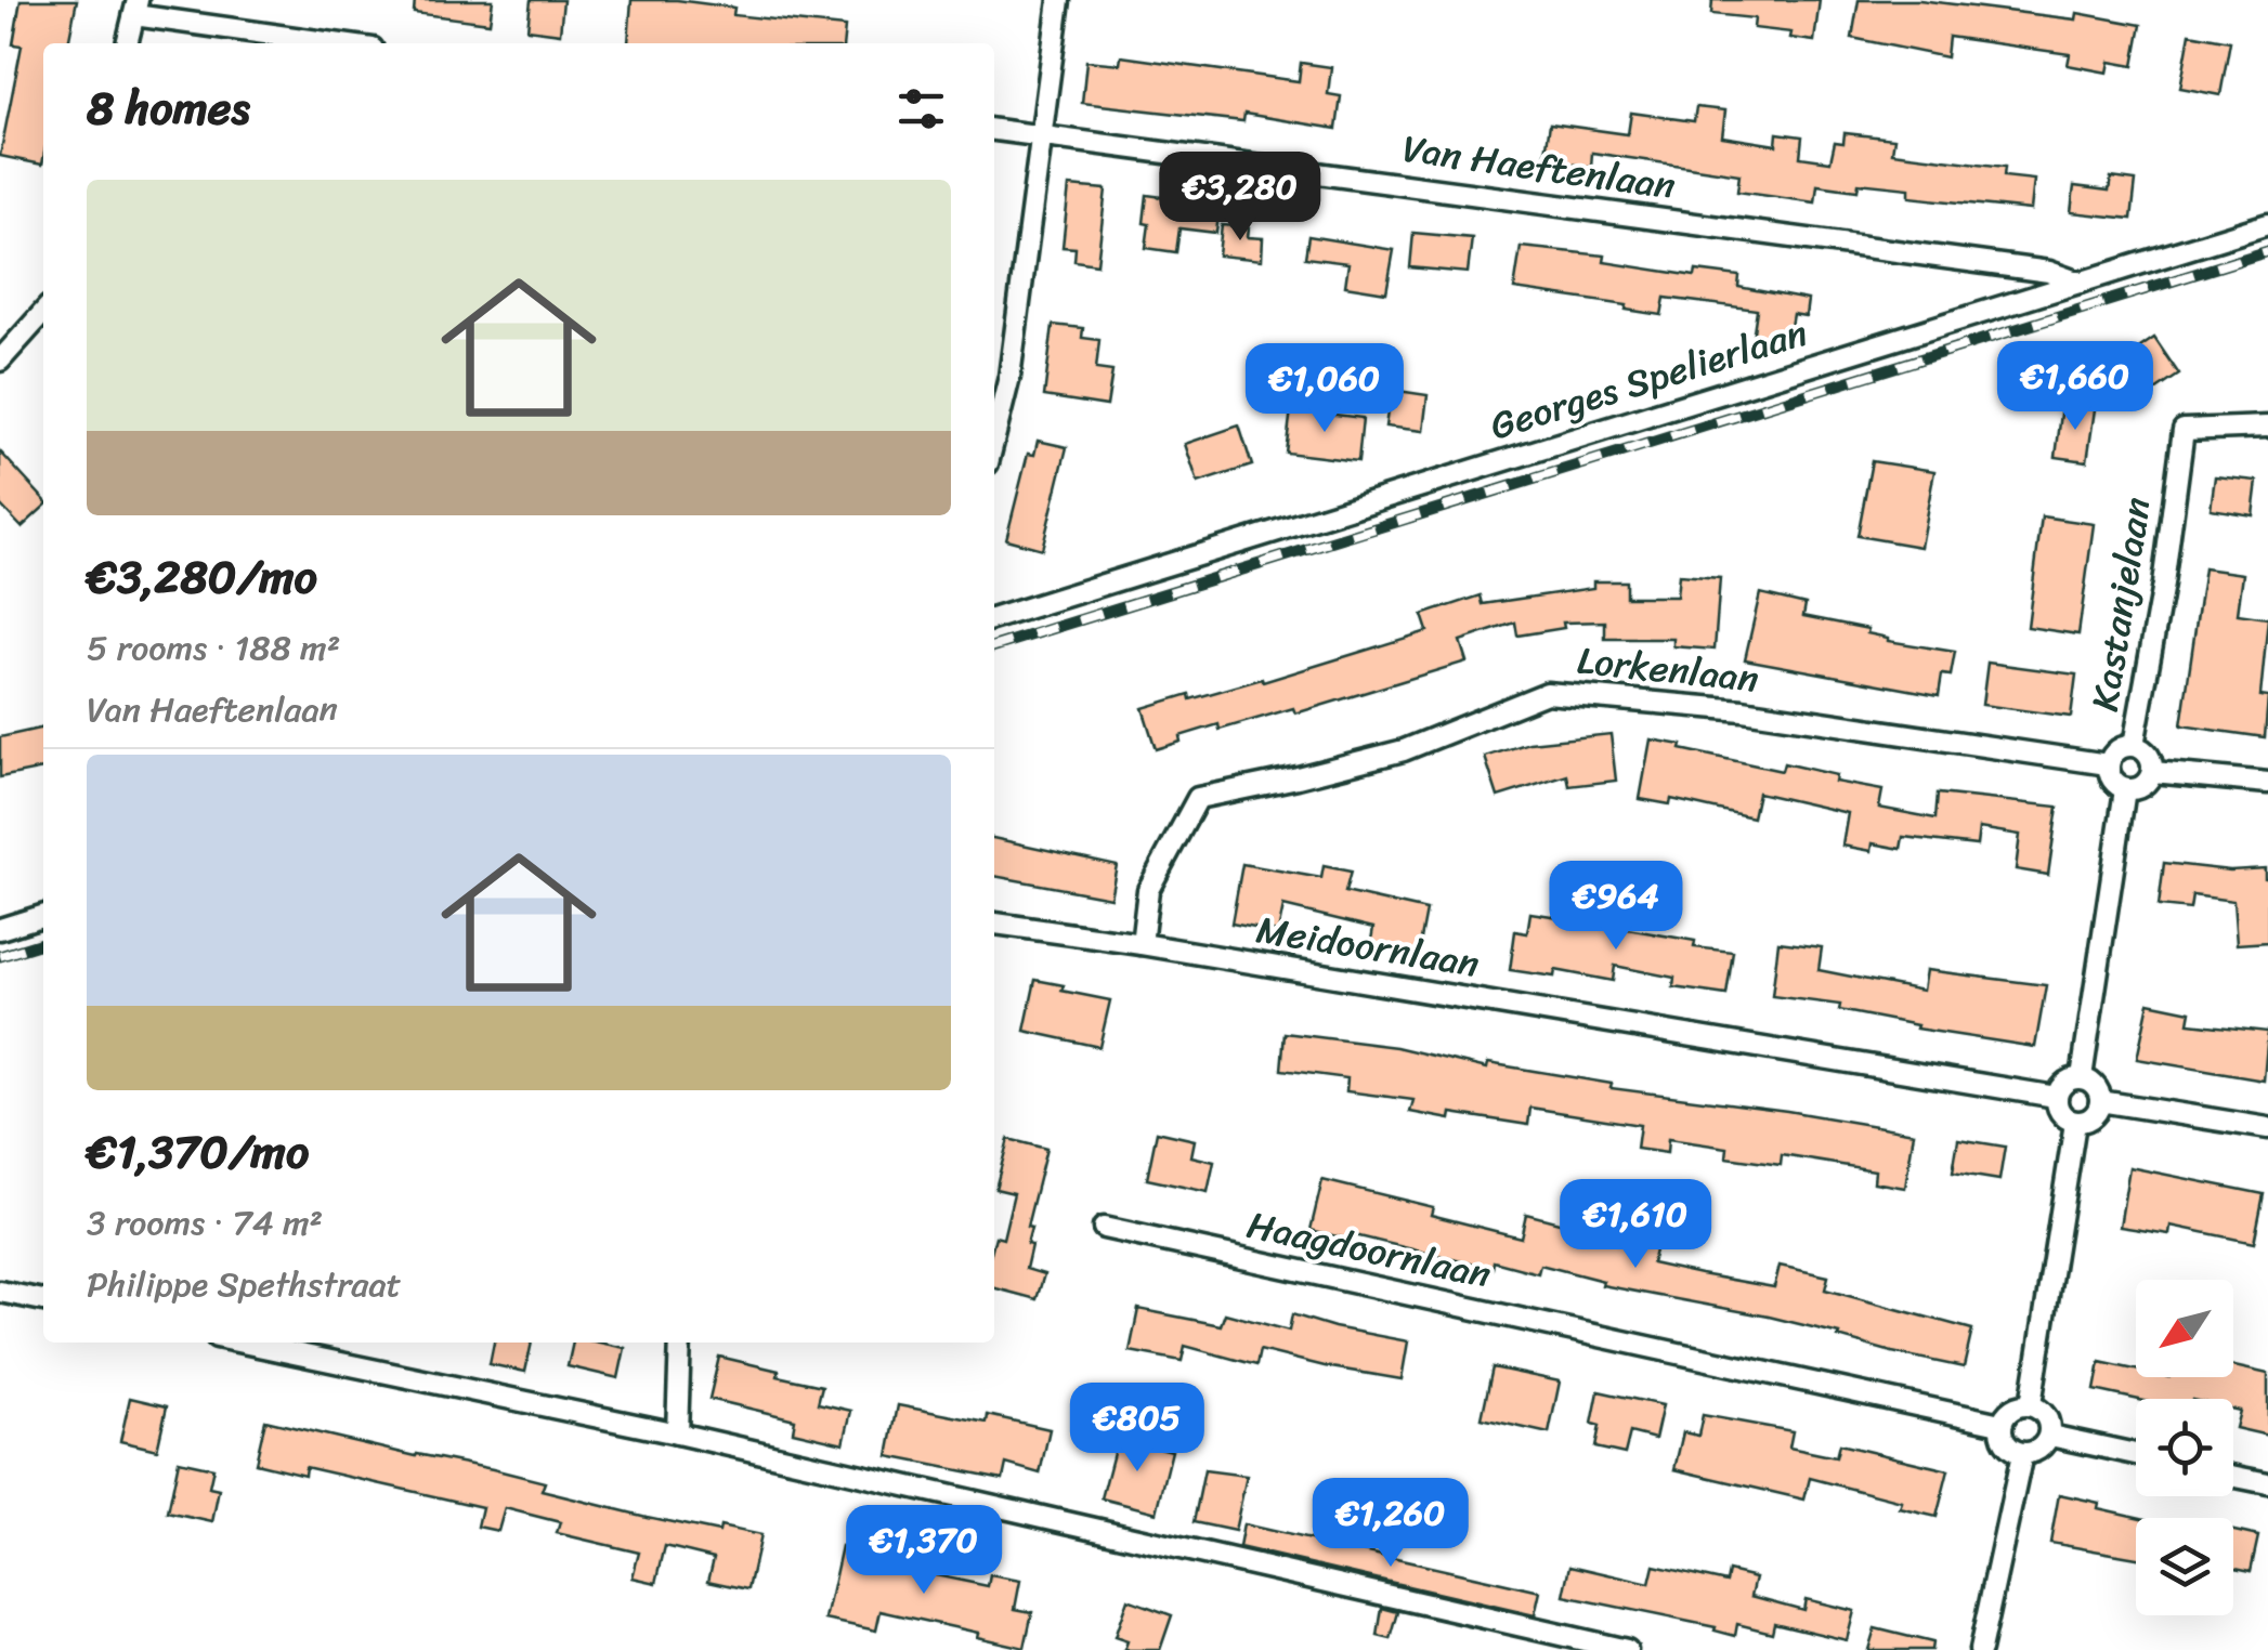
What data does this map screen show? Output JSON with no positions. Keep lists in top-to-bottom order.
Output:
{
  "streets": {
    "street": [
      "Van Haeftenlaan",
      "Georges Spelierlaan",
      "Kastanjelaan",
      "Lorkenlaan",
      "Meidoornlaan",
      "Haagdoornlaan"
    ]
  },
  "crossings": [
    ["Van Haeftenlaan", "Georges Spelierlaan"],
    ["Kastanjelaan", "Lorkenlaan"],
    ["Lorkenlaan", "Meidoornlaan"]
  ],
  "north": "bottom left",
  "page": {
    "heading": "8 homes",
    "price": [
      "€3,280",
      "€1,660",
      "€1,060",
      "€964",
      "€1,610",
      "€805",
      "€1,260",
      "€1,370"
    ],
    "list": [
      {
        "name": "€3,280/mo",
        "note": "5 rooms · 188 m² · Van Haeftenlaan"
      },
      {
        "name": "€1,370/mo",
        "note": "3 rooms · 74 m² · Philippe Spethstraat"
      }
    ]
  }
}
